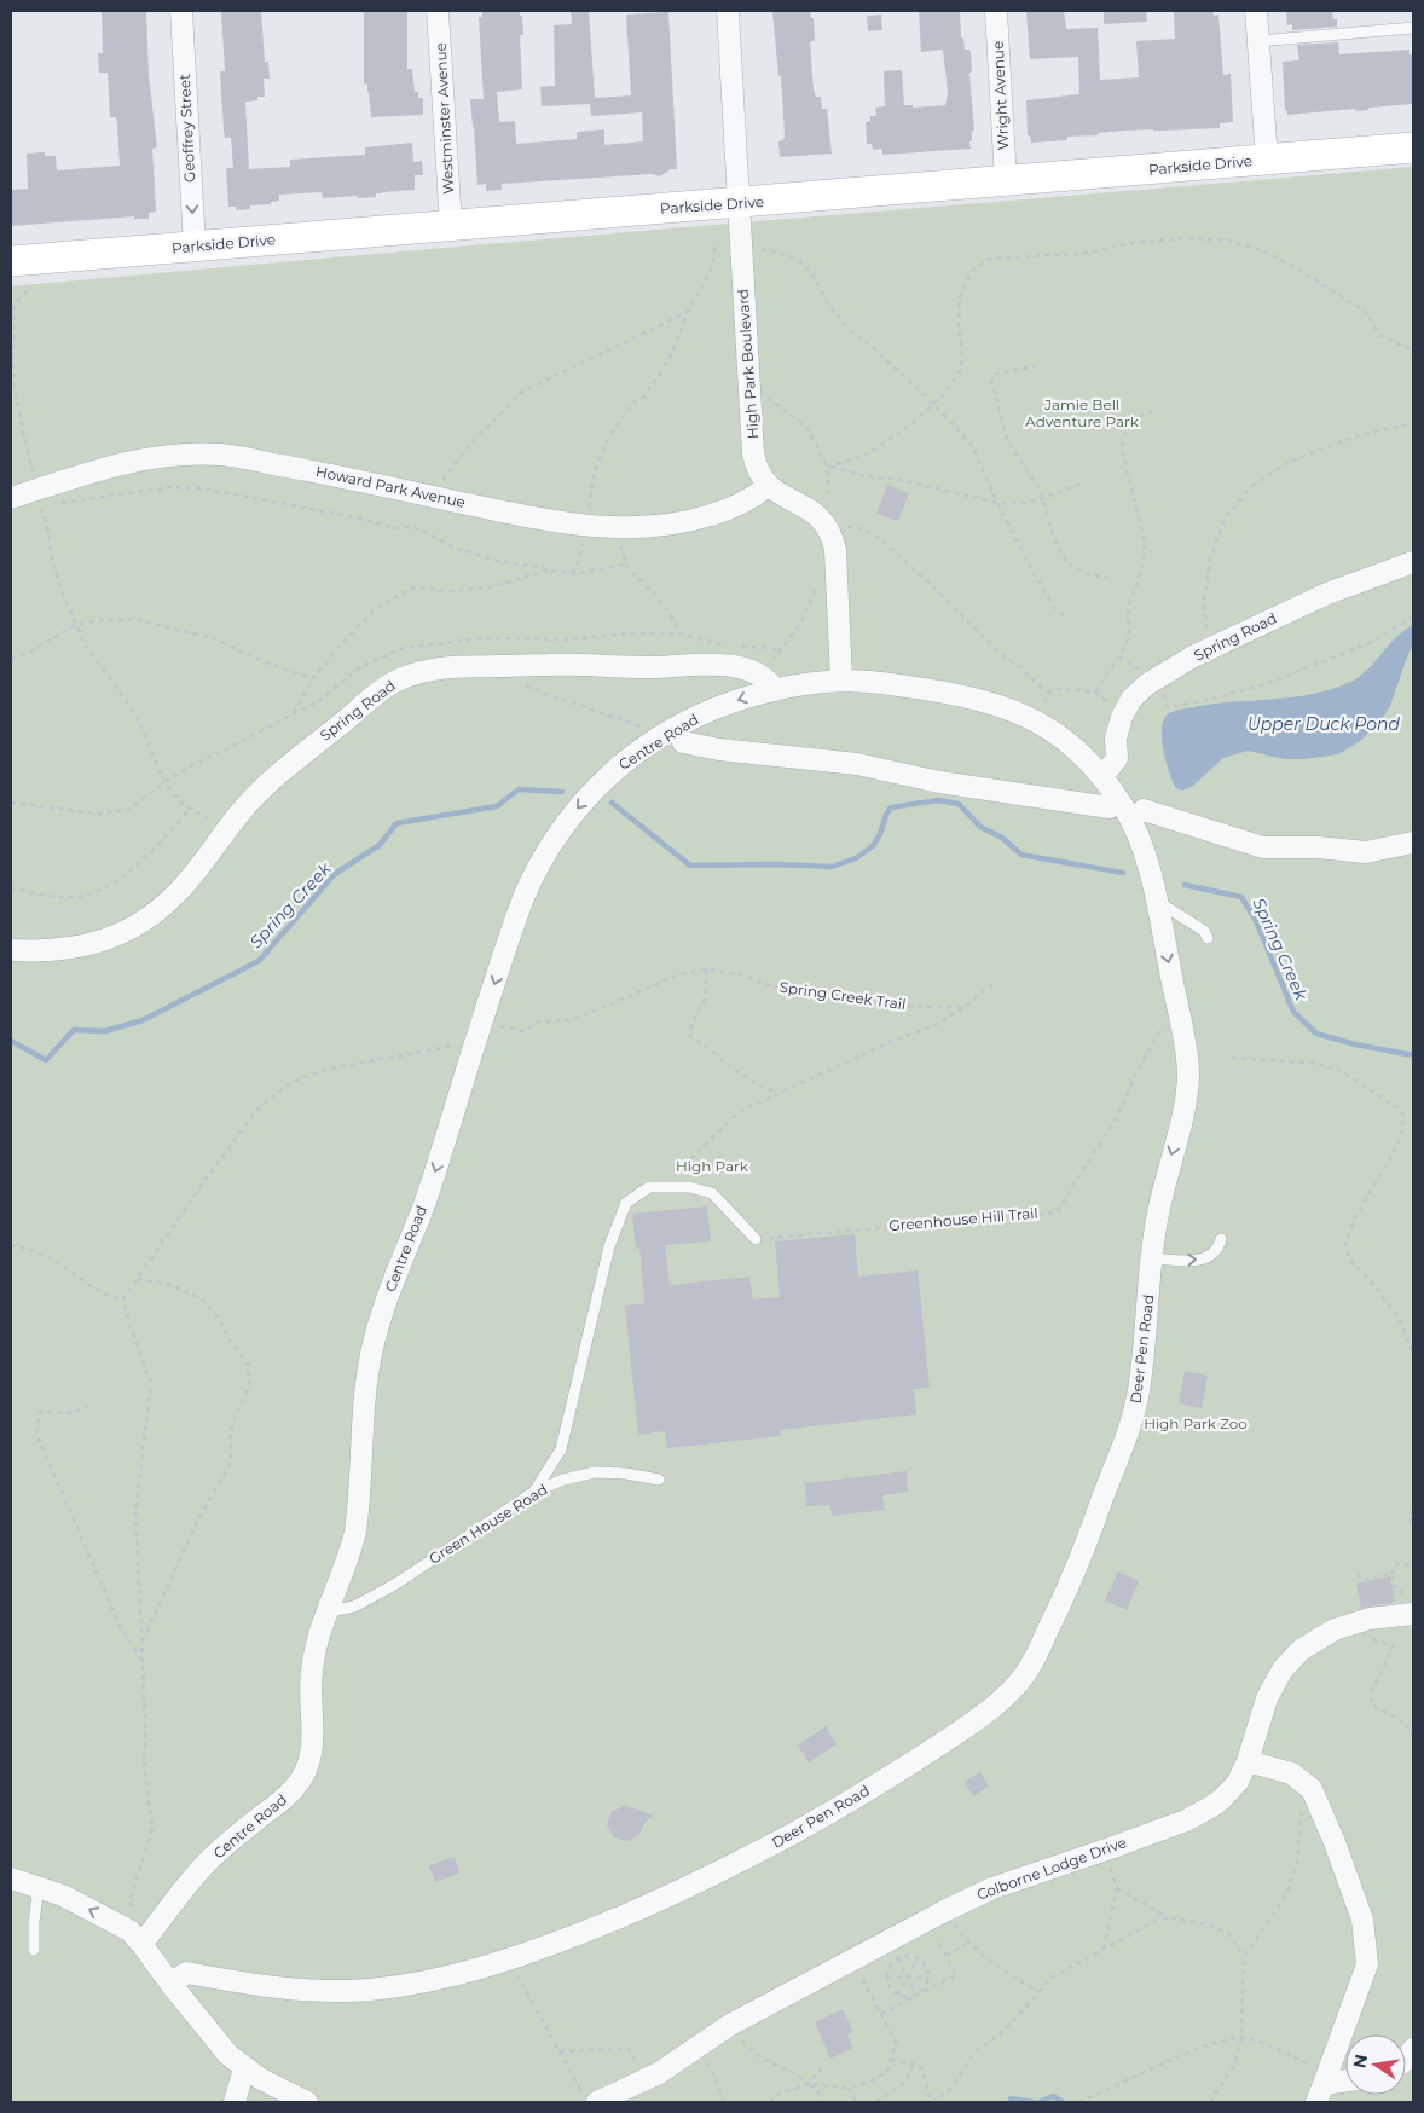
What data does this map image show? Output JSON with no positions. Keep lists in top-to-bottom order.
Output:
{
  "streets": {
    "main road": ["Parkside Drive"],
    "street": [
      "Wright Avenue",
      "Westminster Avenue",
      "Geoffrey Street",
      "High Park Boulevard",
      "Howard Park Avenue",
      "Spring Road",
      "Centre Road",
      "Deer Pen Road",
      "Colborne Lodge Drive"
    ],
    "lane": ["Green House Road"],
    "path": ["Spring Creek Trail", "Greenhouse Hill Trail"]
  },
  "crossings": [
    ["Wright Avenue", "Parkside Drive"],
    ["Westminster Avenue", "Parkside Drive"],
    ["Geoffrey Street", "Parkside Drive"],
    ["Parkside Drive", "High Park Boulevard"],
    ["High Park Boulevard", "Howard Park Avenue"],
    ["Spring Road", "Centre Road"],
    ["Spring Road", "Deer Pen Road"],
    ["Centre Road", "Spring Creek Trail"],
    ["Centre Road", "Green House Road"]
  ],
  "one_way": ["Geoffrey Street", "Centre Road"],
  "water": ["Upper Duck Pond", "Spring Creek"],
  "parks": ["Jamie Bell Adventure Park", "High Park", "High Park Zoo"],
  "north": "left"
}
